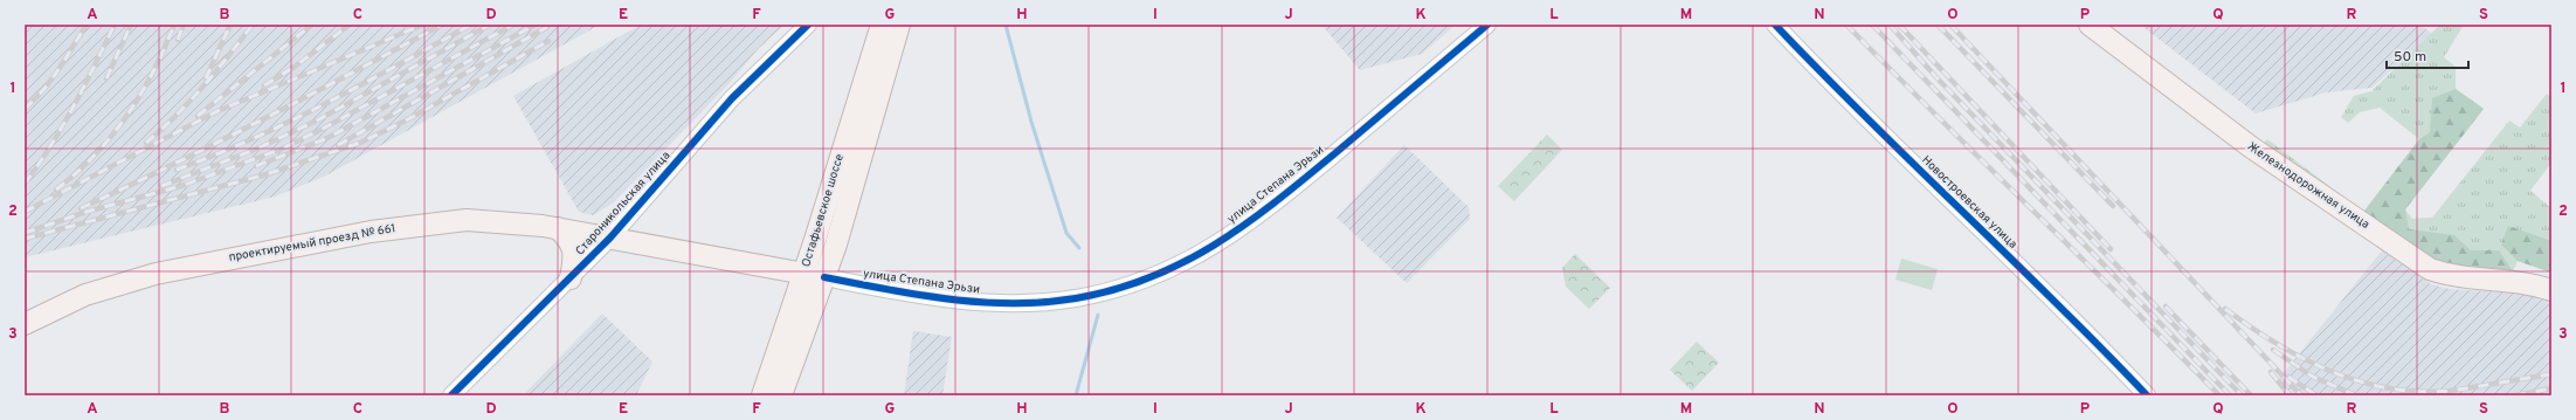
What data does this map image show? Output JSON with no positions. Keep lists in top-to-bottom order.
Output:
{
  "streets": {
    "main road": [
      "улица Степана Эрьзи",
      "Железнодорожная улица",
      "Остафьевское шоссе",
      "проектируемый проезд № 661"
    ],
    "street": ["Новостроевская улица", "Староникольская улица"]
  },
  "crossings": [
    ["улица Степана Эрьзи", "Староникольская улица"],
    ["улица Степана Эрьзи", "Остафьевское шоссе"],
    ["улица Степана Эрьзи", "проектируемый проезд № 661"],
    ["Староникольская улица", "проектируемый проезд № 661"]
  ],
  "scale_bar": "50 m",
  "grid": {
    "columns": [
      "A",
      "B",
      "C",
      "D",
      "E",
      "F",
      "G",
      "H",
      "I",
      "J",
      "K",
      "L",
      "M",
      "N",
      "O",
      "P",
      "Q",
      "R",
      "S"
    ],
    "rows": ["1", "2", "3"]
  }
}
